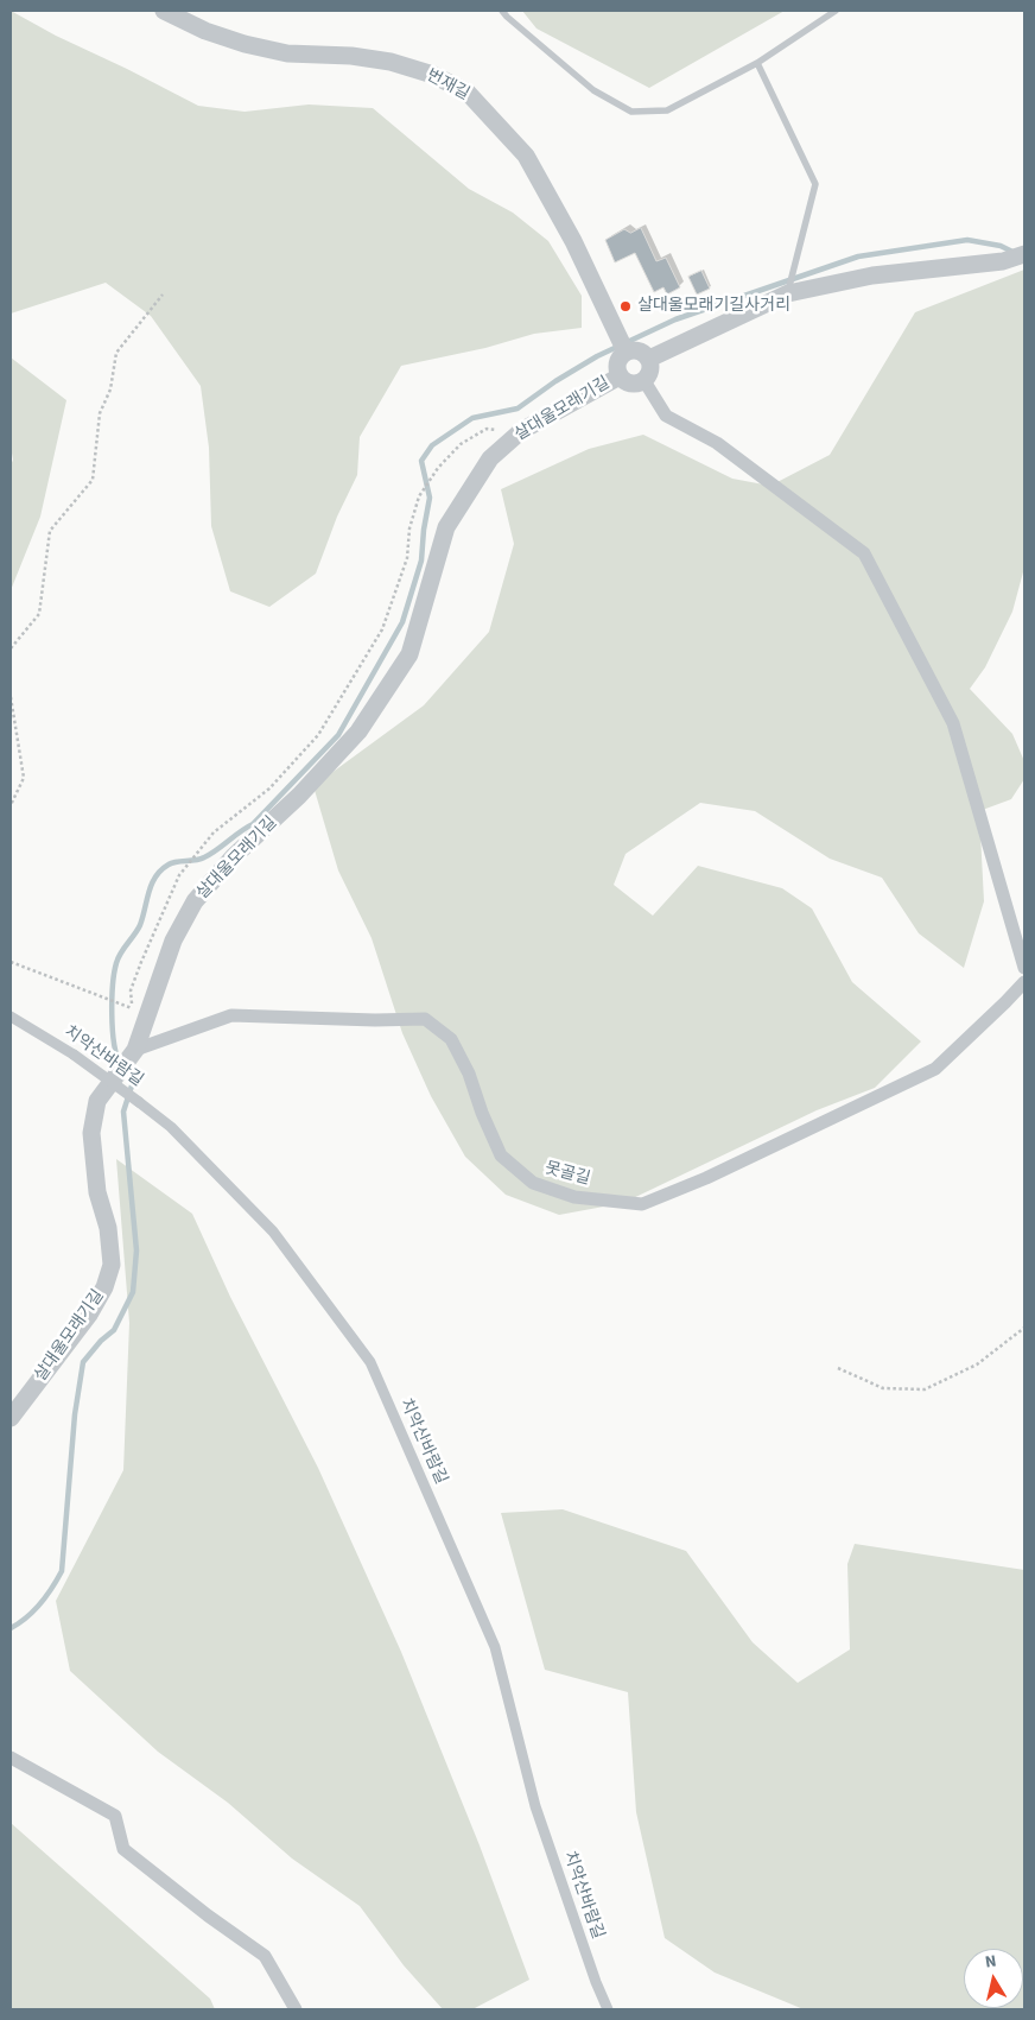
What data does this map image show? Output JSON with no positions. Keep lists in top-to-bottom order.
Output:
{
  "streets": {
    "street": [
      "번재길",
      "살대울모래기길",
      "치악산바람길",
      "못골길"
    ]
  },
  "crossings": [
    ["번재길", "살대울모래기길"],
    ["살대울모래기길", "못골길"]
  ],
  "places": ["살대울모래기길사거리"],
  "north": "top"
}
